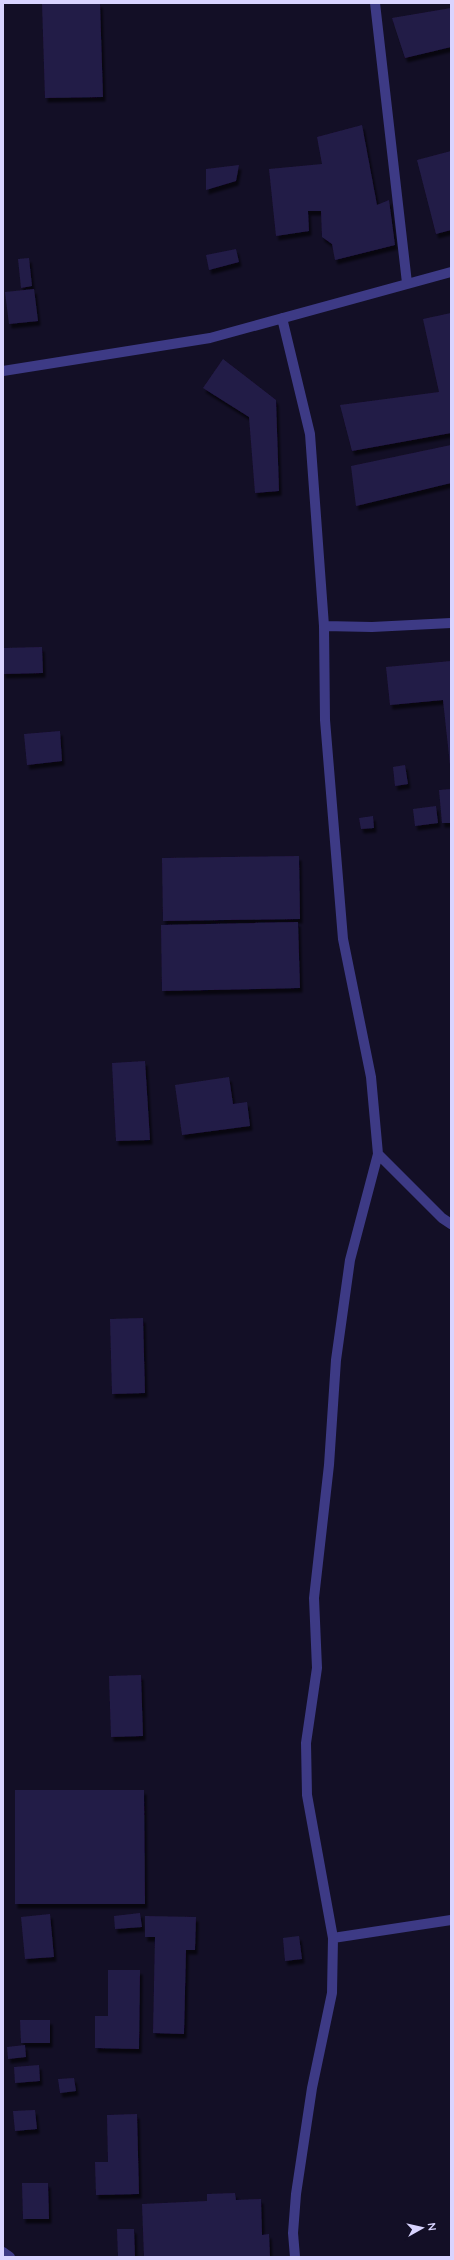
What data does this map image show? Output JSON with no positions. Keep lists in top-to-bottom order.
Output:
{
  "north": "right"
}
